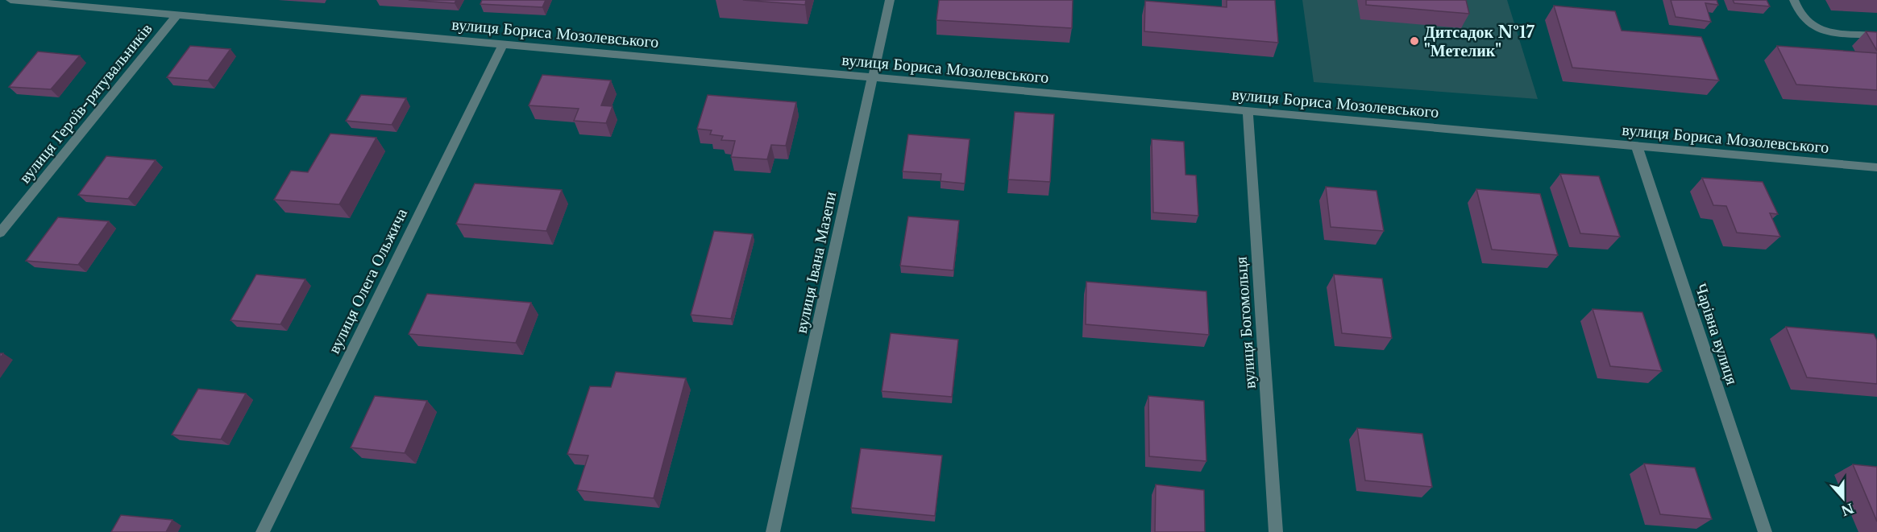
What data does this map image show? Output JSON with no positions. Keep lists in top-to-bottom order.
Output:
{
  "streets": {
    "street": [
      "вулиця Бориса Мозолевського",
      "вулиця Героїв-рятувальників",
      "вулиця Івана Мазепи",
      "вулиця Олега Ольжича",
      "вулиця Богомольця",
      "Чарівна вулиця"
    ]
  },
  "crossings": [
    ["вулиця Бориса Мозолевського", "вулиця Героїв-рятувальників"],
    ["вулиця Бориса Мозолевського", "вулиця Івана Мазепи"],
    ["вулиця Бориса Мозолевського", "вулиця Олега Ольжича"],
    ["вулиця Бориса Мозолевського", "вулиця Богомольця"],
    ["вулиця Бориса Мозолевського", "Чарівна вулиця"]
  ],
  "places": ["Дитсадок №17 \"Метелик\""],
  "north": "bottom"
}
